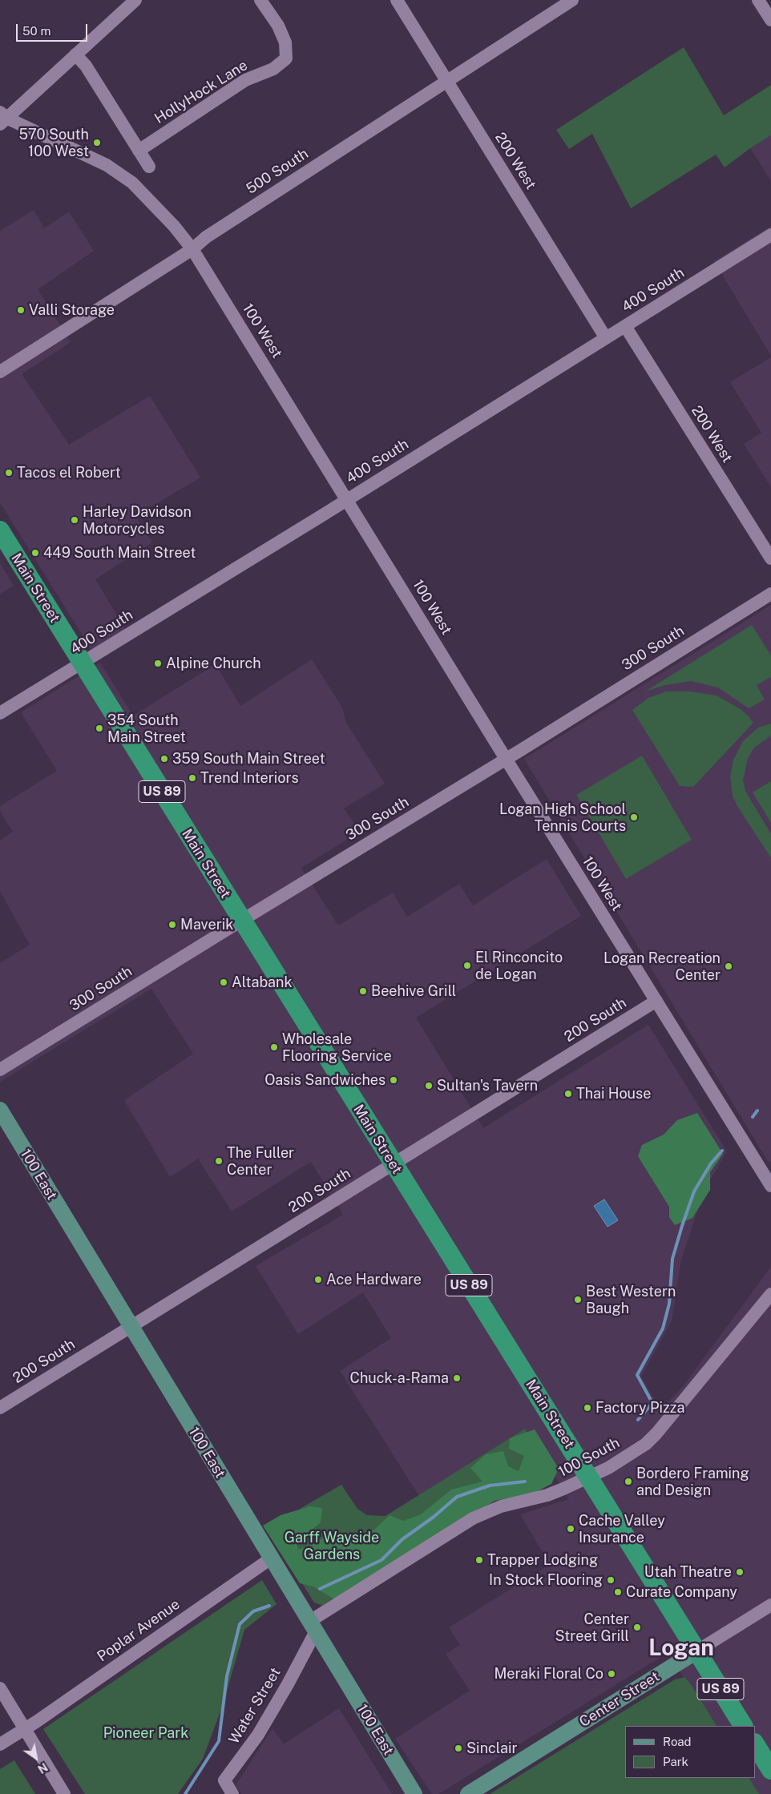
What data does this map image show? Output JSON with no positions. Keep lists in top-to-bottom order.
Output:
{
  "streets": {
    "highway": ["Main Street", "US 89"],
    "main road": ["100 East", "Center Street"],
    "street": [
      "HollyHock Lane",
      "200 West",
      "500 South",
      "400 South",
      "100 West",
      "300 South",
      "200 South",
      "100 South",
      "Poplar Avenue",
      "Water Street"
    ]
  },
  "crossings": [
    ["200 West", "500 South"],
    ["200 West", "400 South"],
    ["500 South", "100 West"],
    ["400 South", "100 West"],
    ["400 South", "Main Street"],
    ["100 West", "300 South"],
    ["100 West", "200 South"],
    ["Main Street", "300 South"],
    ["Main Street", "200 South"],
    ["Main Street", "100 South"],
    ["Main Street", "Center Street"],
    ["200 South", "100 East"],
    ["100 East", "100 South"],
    ["100 East", "Poplar Avenue"],
    ["100 East", "Water Street"],
    ["100 South", "Water Street"]
  ],
  "districts": ["Logan"],
  "parks": ["Garff Wayside Gardens", "Pioneer Park"],
  "places": [
    "570 South 100 West",
    "Valli Storage",
    "Tacos el Robert",
    "Harley Davidson Motorcycles",
    "449 South Main Street",
    "Alpine Church",
    "354 South Main Street",
    "359 South Main Street",
    "Trend Interiors",
    "Logan High School Tennis Courts",
    "Maverik",
    "El Rinconcito de Logan",
    "Logan Recreation Center",
    "Altabank",
    "Beehive Grill",
    "Wholesale Flooring Service",
    "Oasis Sandwiches",
    "Sultan's Tavern",
    "Thai House",
    "The Fuller Center",
    "Ace Hardware",
    "Best Western Baugh",
    "Chuck-a-Rama",
    "Factory Pizza",
    "Bordero Framing and Design",
    "Cache Valley Insurance",
    "Trapper Lodging",
    "Utah Theatre",
    "In Stock Flooring",
    "Curate Company",
    "Center Street Grill",
    "Meraki Floral Co",
    "Sinclair"
  ],
  "legend": ["Road", "Park"],
  "scale_bar": "50 m",
  "north": "bottom right"
}
